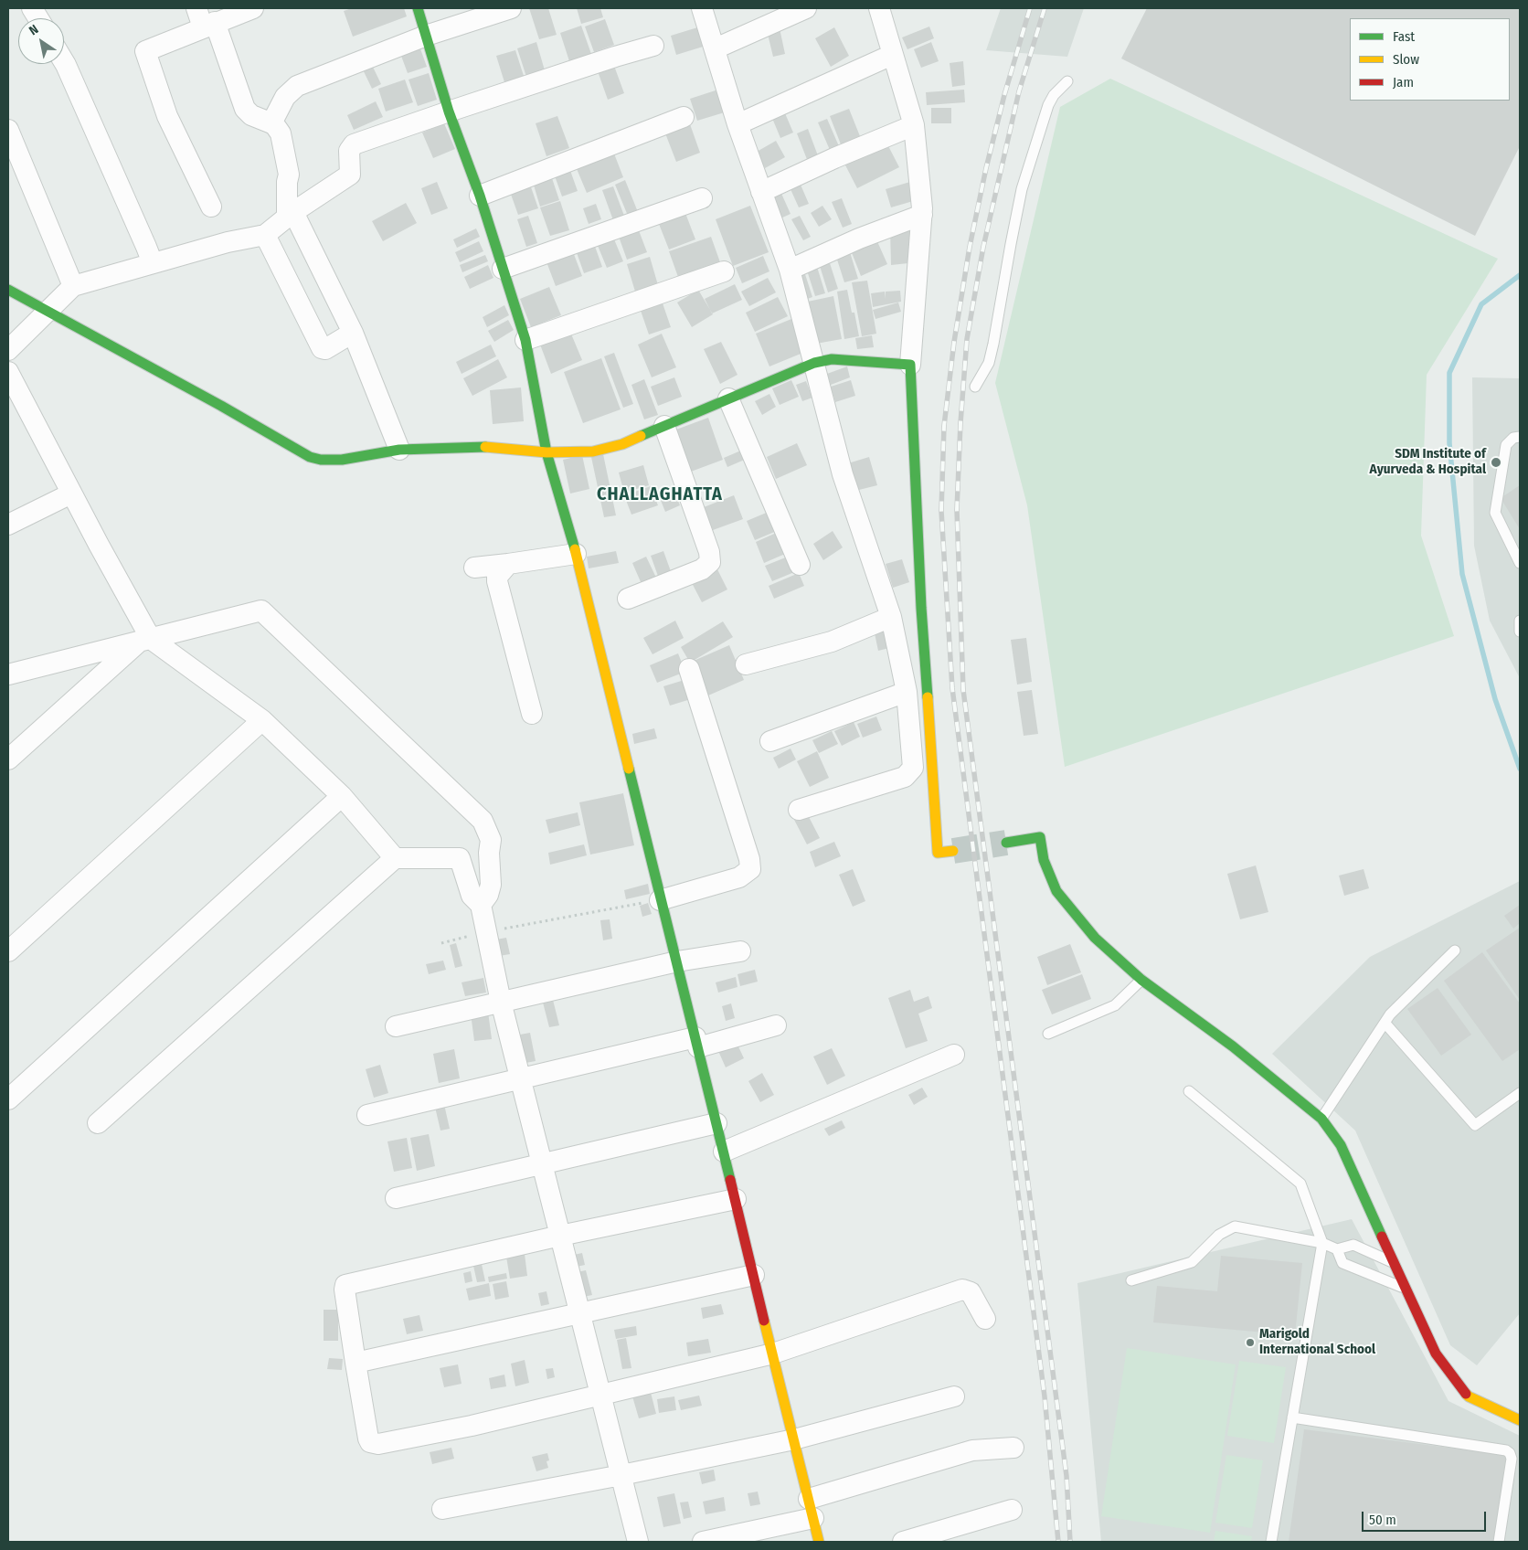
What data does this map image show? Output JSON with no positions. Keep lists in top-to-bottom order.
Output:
{
  "districts": ["CHALLAGHATTA"],
  "places": ["SDM Institute of Ayurveda & Hospital", "Marigold International School"],
  "legend": ["Fast", "Slow", "Jam"],
  "scale_bar": "50 m",
  "north": "top left"
}
